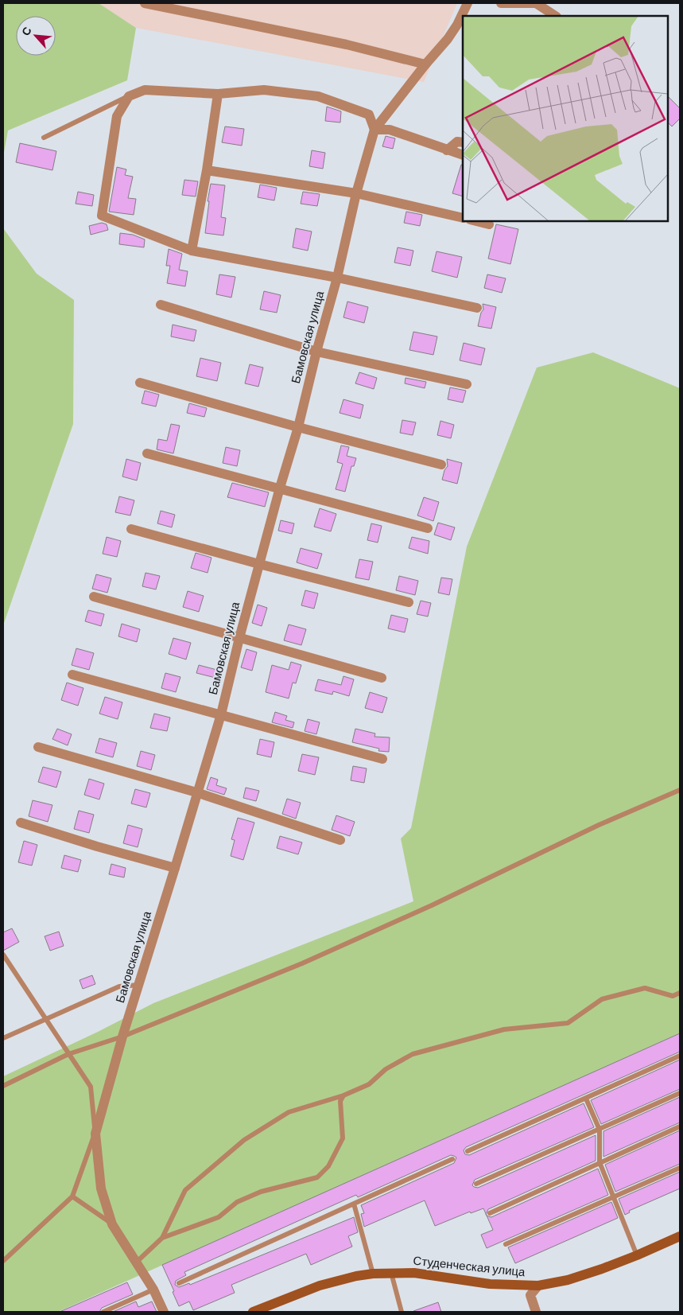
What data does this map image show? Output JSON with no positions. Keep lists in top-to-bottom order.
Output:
{
  "streets": {
    "main road": ["Студенческая улица"],
    "street": ["Бамовская улица"]
  },
  "north": "top left"
}
